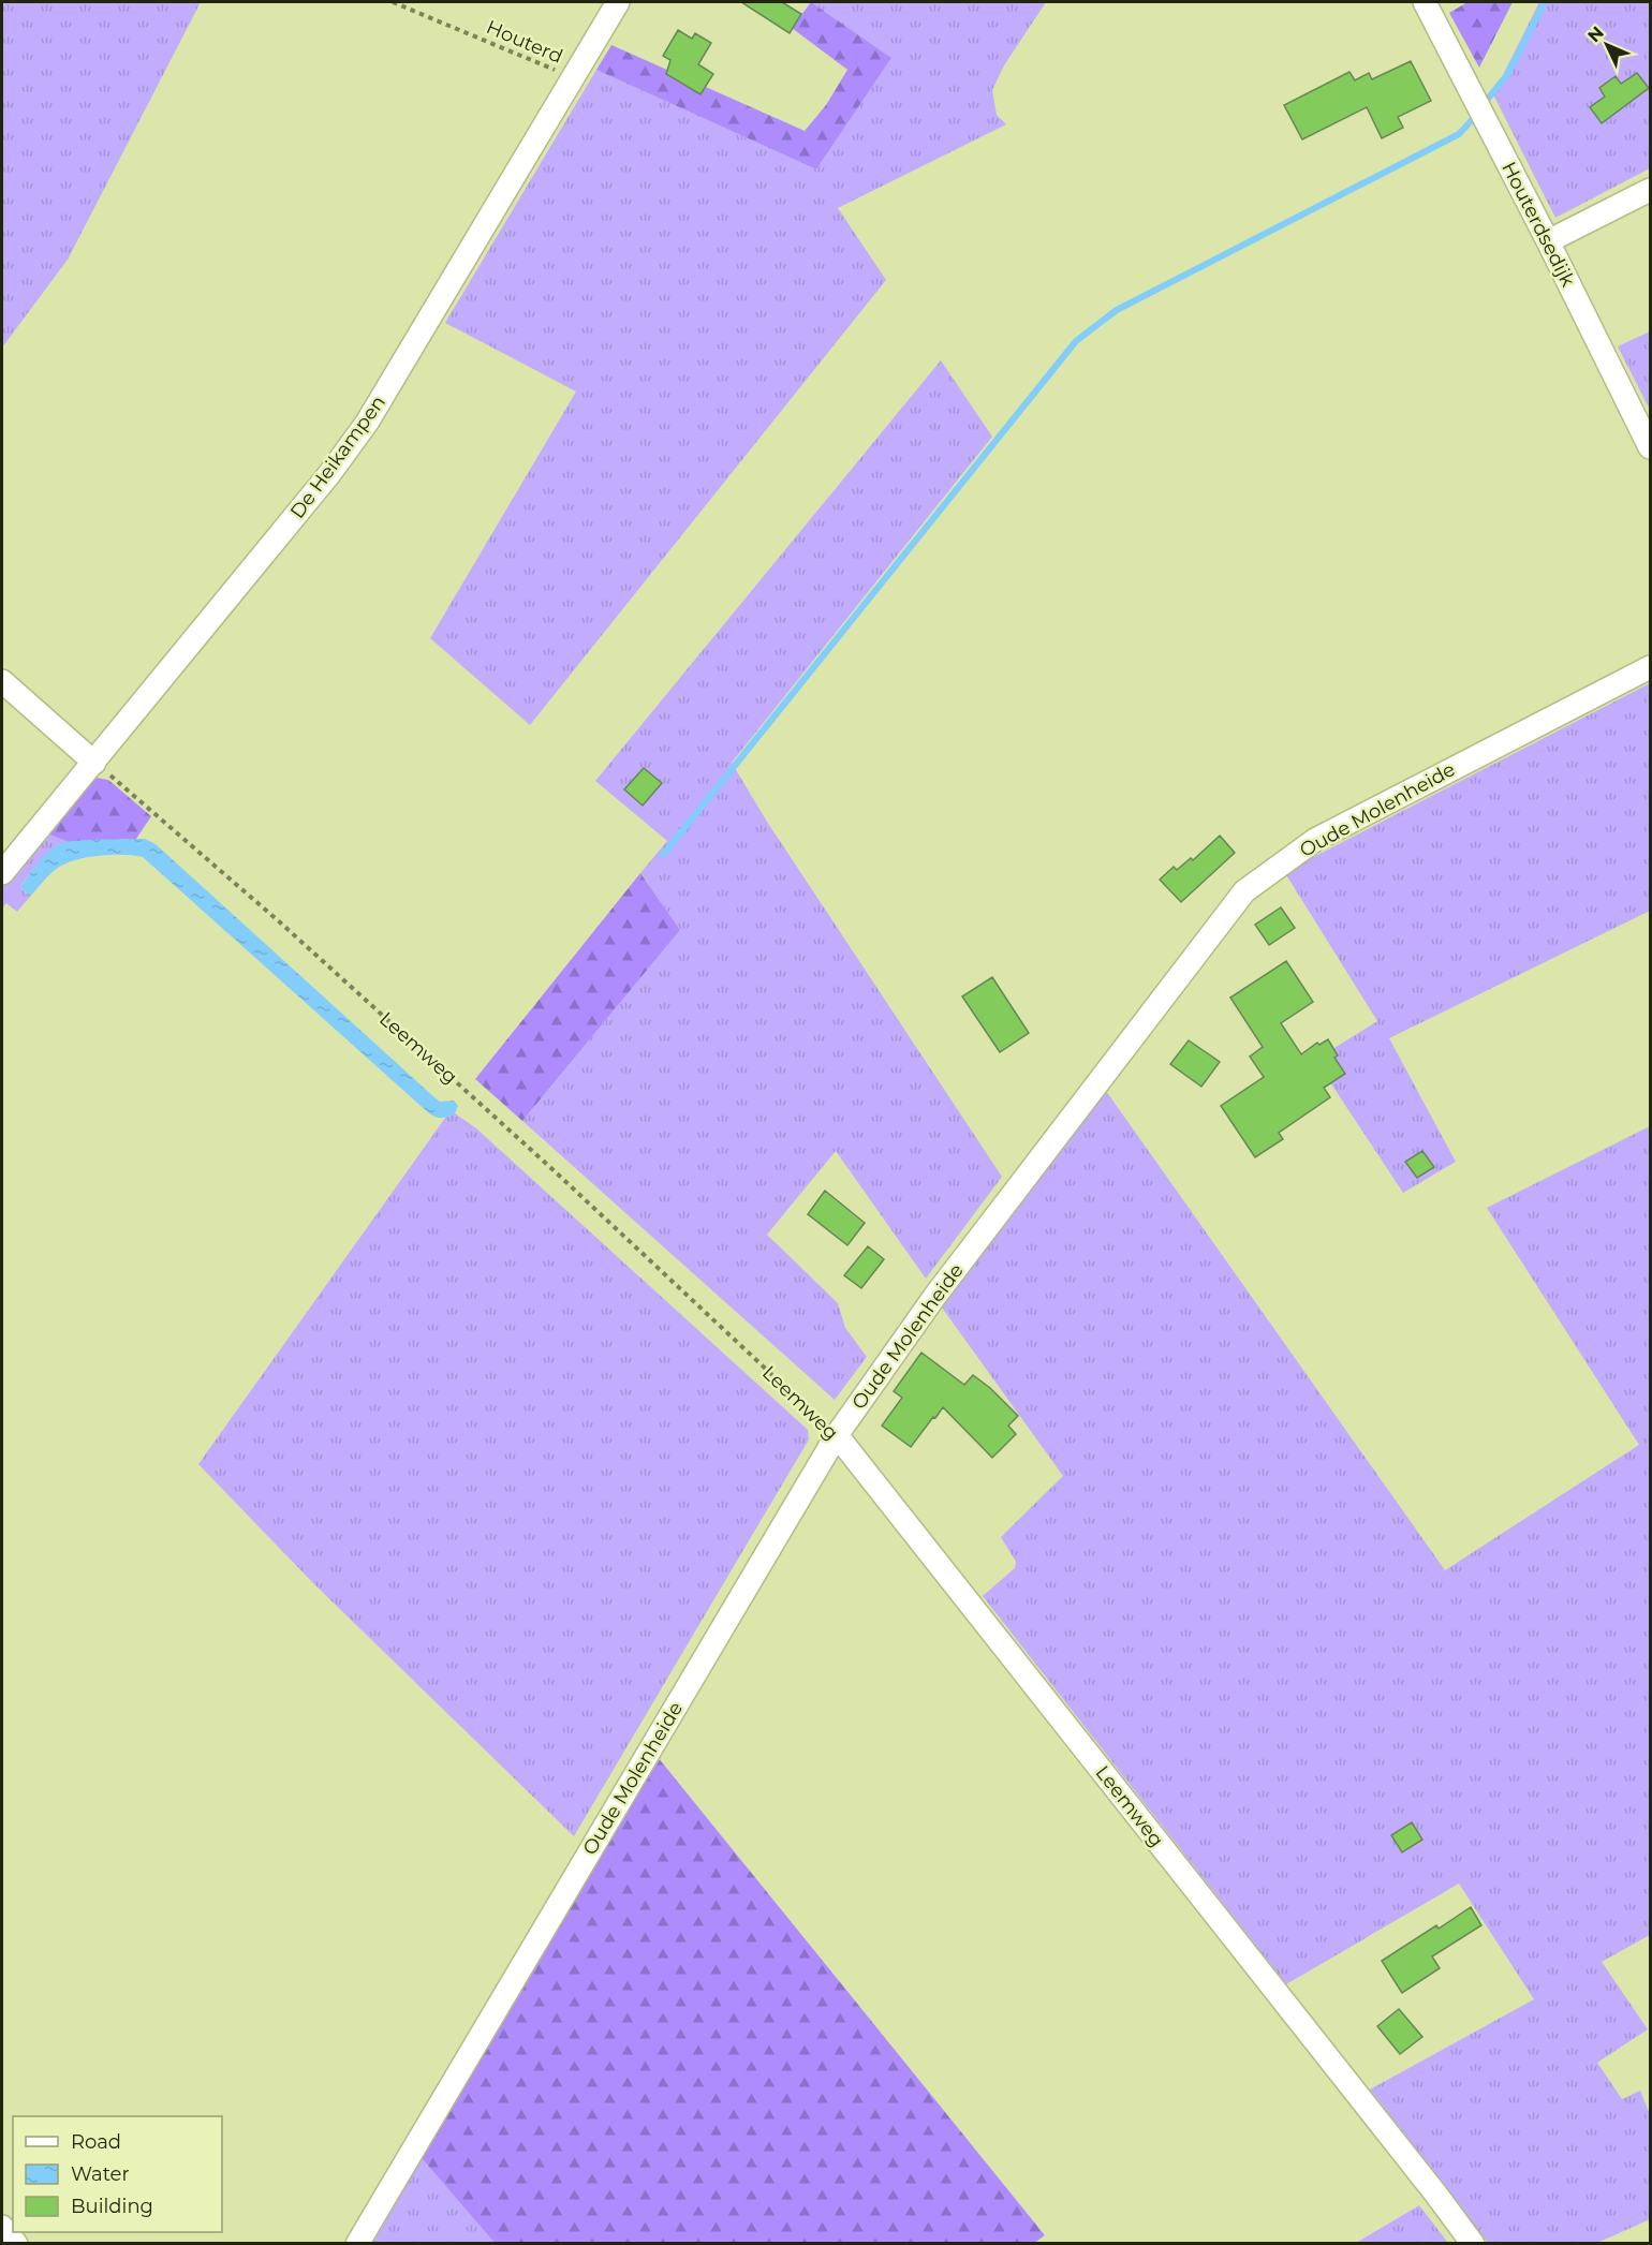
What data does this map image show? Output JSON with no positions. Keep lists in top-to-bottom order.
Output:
{
  "streets": {
    "street": [
      "Houterdsedijk",
      "De Heikampen",
      "Oude Molenheide",
      "Leemweg"
    ],
    "path": ["Houterd"]
  },
  "crossings": [
    ["Houterd", "De Heikampen"],
    ["De Heikampen", "Leemweg"],
    ["Oude Molenheide", "Leemweg"]
  ],
  "legend": ["Road", "Water", "Building"],
  "north": "top left"
}
